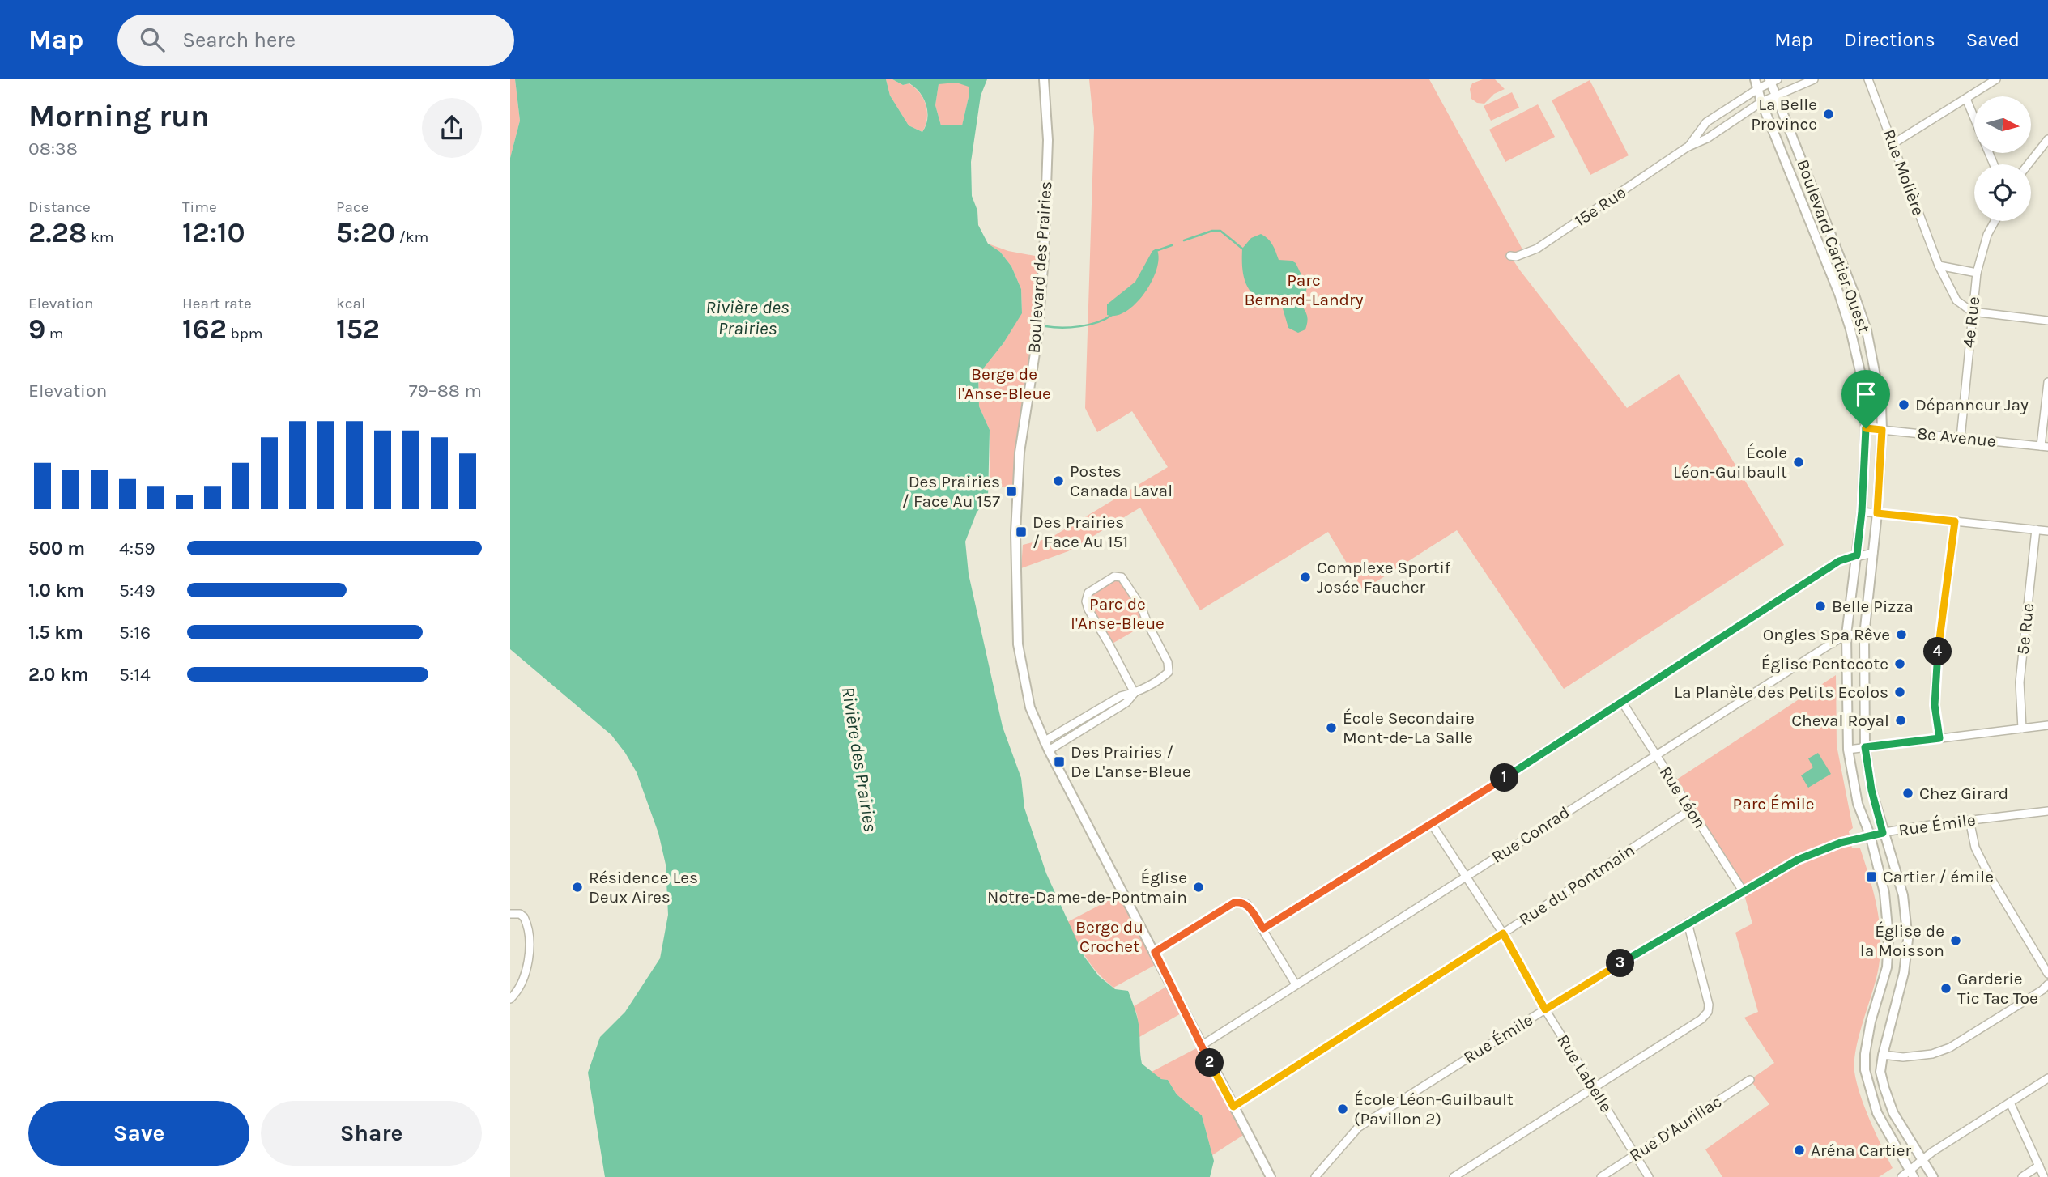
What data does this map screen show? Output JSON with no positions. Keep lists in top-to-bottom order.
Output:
{
  "streets": {
    "street": [
      "Rue Molière",
      "15e Rue",
      "Boulevard Cartier Ouest",
      "Boulevard des Prairies",
      "4e Rue",
      "8e Avenue",
      "5e Rue",
      "Rue Léon",
      "Rue Émile",
      "Rue Conrad",
      "Rue du Pontmain",
      "Rue Labelle",
      "Rue D'Aurillac"
    ]
  },
  "crossings": [
    ["Rue Molière", "4e Rue"],
    ["15e Rue", "Boulevard Cartier Ouest"],
    ["Boulevard Cartier Ouest", "8e Avenue"],
    ["Boulevard Cartier Ouest", "Rue Émile"],
    ["Boulevard Cartier Ouest", "Rue Conrad"],
    ["Boulevard des Prairies", "Rue Conrad"],
    ["Boulevard des Prairies", "Rue du Pontmain"],
    ["4e Rue", "8e Avenue"],
    ["Rue Léon", "Rue Émile"],
    ["Rue Léon", "Rue Conrad"],
    ["Rue Léon", "Rue du Pontmain"],
    ["Rue Émile", "Rue Labelle"],
    ["Rue Conrad", "Rue Labelle"],
    ["Rue du Pontmain", "Rue Labelle"],
    ["Rue Labelle", "Rue D'Aurillac"]
  ],
  "water": ["Rivière des Prairies"],
  "parks": [
    "Parc Bernard-Landry",
    "Berge de l'Anse-Bleue",
    "Parc de l'Anse-Bleue",
    "Parc Émile",
    "Berge du Crochet"
  ],
  "places": {
    "other": [
      "La Belle Province",
      "Dépanneur Jay",
      "École Léon-Guilbault",
      "Postes Canada Laval",
      "Complexe Sportif Josée Faucher",
      "Belle Pizza",
      "Ongles Spa Rêve",
      "Église Pentecote",
      "La Planète des Petits Ecolos",
      "Cheval Royal",
      "École Secondaire Mont-de-La Salle",
      "Chez Girard",
      "Résidence Les Deux Aires",
      "Église Notre-Dame-de-Pontmain",
      "Église de la Moisson",
      "Garderie Tic Tac Toe",
      "École Léon-Guilbault (Pavillon 2)",
      "Aréna Cartier"
    ],
    "transit": [
      "Des Prairies / Face Au 157",
      "Des Prairies / Face Au 151",
      "Des Prairies / De L'anse-Bleue",
      "Cartier / émile"
    ]
  },
  "north": "right",
  "page": {
    "header": "Map",
    "search": "Search here",
    "nav": ["Map", "Directions", "Saved"],
    "heading": ["Morning run", "08:38"],
    "stats": [
      ["Distance", "2.28 km"],
      ["Time", "12:10"],
      ["Pace", "5:20 /km"],
      ["Elevation", "9 m"],
      ["Heart rate", "162 bpm"],
      ["kcal", "152"]
    ],
    "chart": ["Elevation", "79–88 m"],
    "list": [
      {
        "name": "500 m",
        "note": "4:59"
      },
      {
        "name": "1.0 km",
        "note": "5:49"
      },
      {
        "name": "1.5 km",
        "note": "5:16"
      },
      {
        "name": "2.0 km",
        "note": "5:14"
      }
    ],
    "pins": [
      "4",
      "1",
      "3",
      "2"
    ],
    "buttons": ["Save", "Share"]
  }
}
